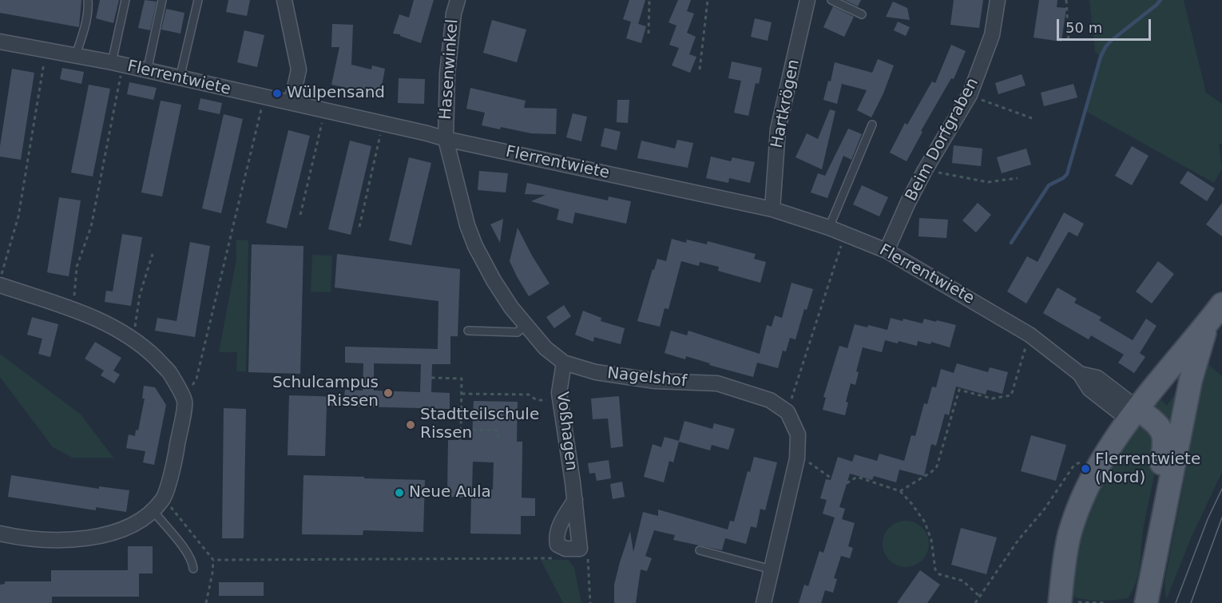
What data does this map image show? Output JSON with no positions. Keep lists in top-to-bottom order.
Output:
{
  "streets": {
    "street": [
      "Hasenwinkel",
      "Flerrentwiete",
      "Hartkrögen",
      "Beim Dorfgraben",
      "Nagelshof",
      "Voßhagen"
    ]
  },
  "crossings": [
    ["Hasenwinkel", "Flerrentwiete"],
    ["Hasenwinkel", "Nagelshof"],
    ["Flerrentwiete", "Hartkrögen"],
    ["Flerrentwiete", "Beim Dorfgraben"],
    ["Flerrentwiete", "Nagelshof"],
    ["Nagelshof", "Voßhagen"]
  ],
  "places": [
    "Wülpensand",
    "Schulcampus Rissen",
    "Stadtteilschule Rissen",
    "Flerrentwiete (Nord)",
    "Neue Aula"
  ],
  "scale_bar": "50 m"
}
